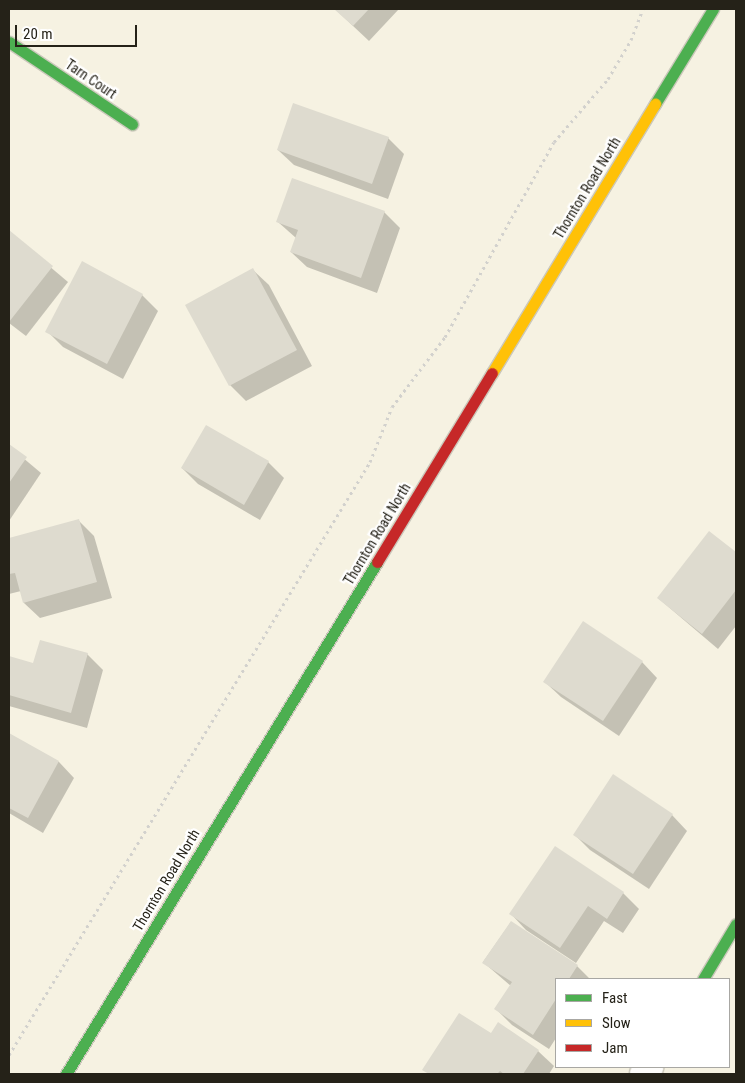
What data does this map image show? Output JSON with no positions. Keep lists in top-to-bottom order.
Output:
{
  "streets": {
    "main road": ["Tarn Court", "Thornton Road North"]
  },
  "legend": ["Fast", "Slow", "Jam"],
  "scale_bar": "20 m"
}
